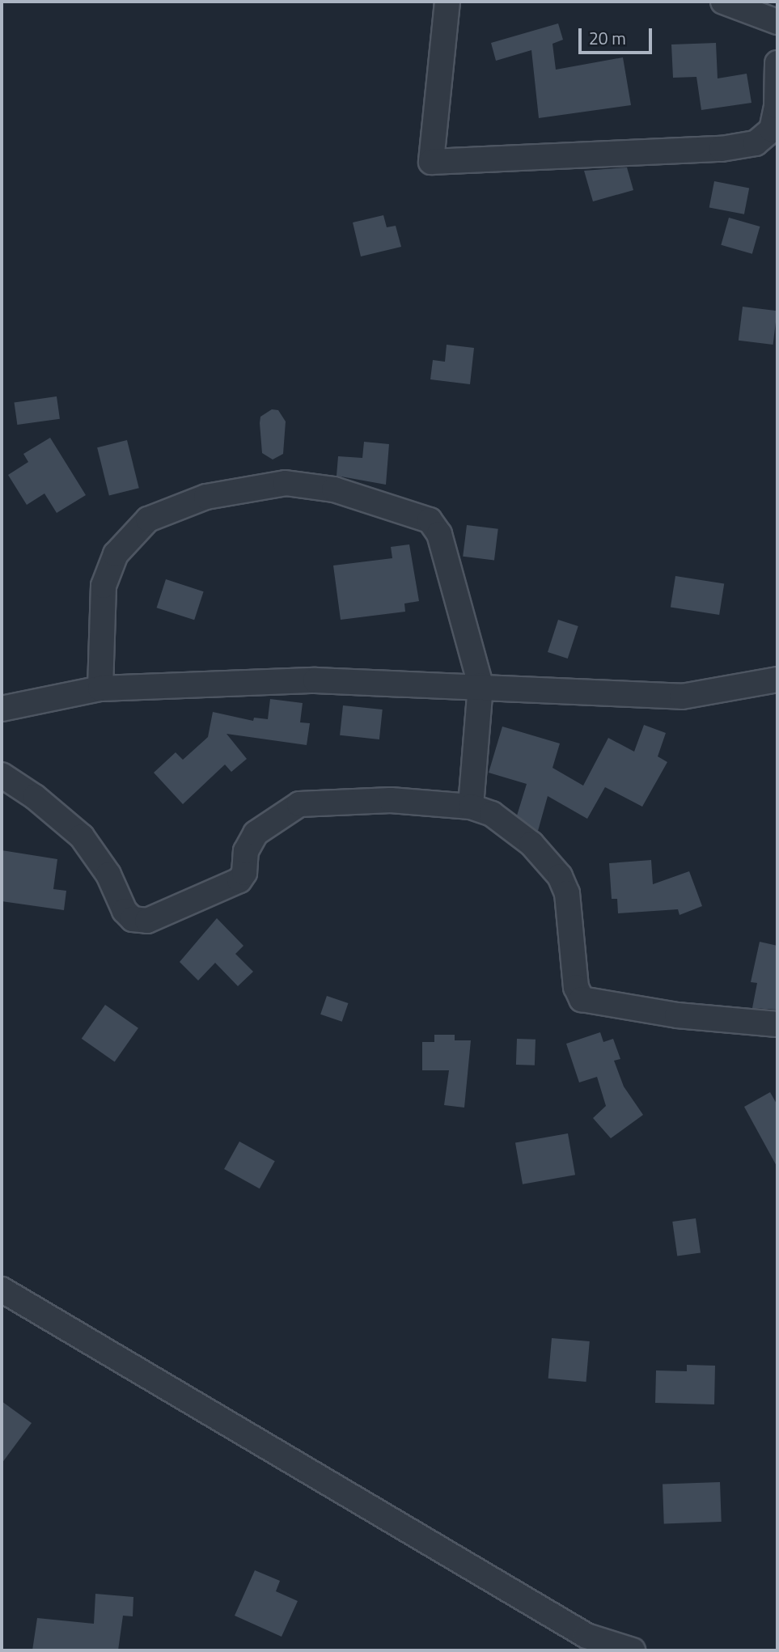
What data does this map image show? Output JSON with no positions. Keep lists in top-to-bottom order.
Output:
{
  "scale_bar": "20 m"
}
